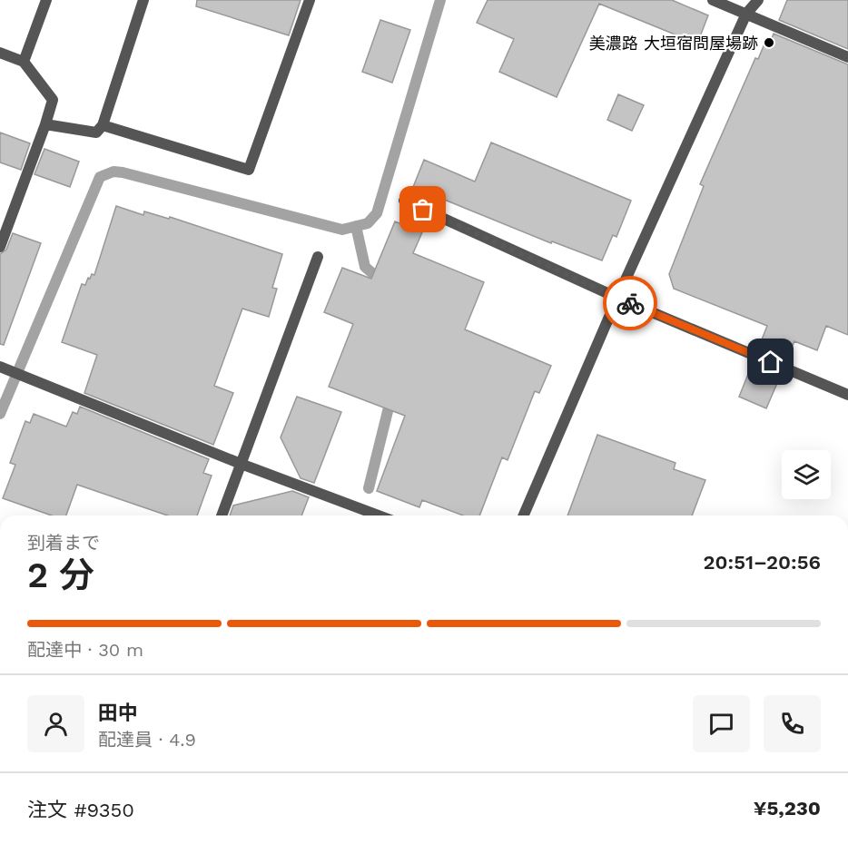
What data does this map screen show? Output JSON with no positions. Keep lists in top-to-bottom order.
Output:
{
  "places": ["美濃路 大垣宿問屋場跡"],
  "page": {
    "heading": ["2 分", "到着まで", "20:51–20:56"],
    "panel": [
      "田中",
      "配達員 · 4.9",
      "注文 #9350",
      "¥5,230"
    ],
    "bar": "配達中 · 30 m"
  }
}
